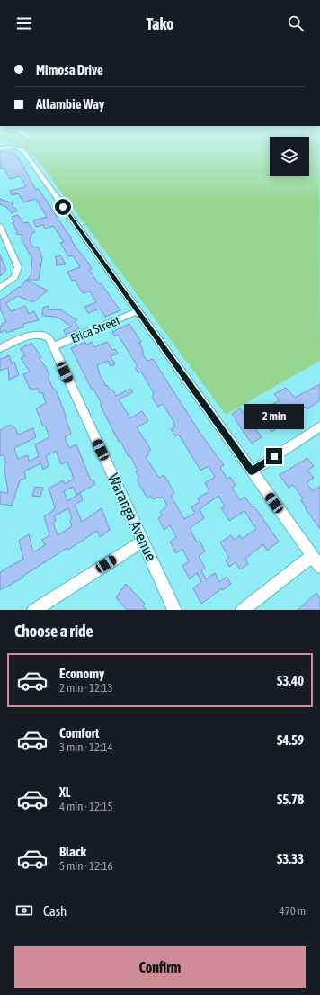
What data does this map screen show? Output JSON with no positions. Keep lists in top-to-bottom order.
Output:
{
  "streets": {
    "street": ["Erica Street", "Waranga Avenue"]
  },
  "crossings": [
    ["Erica Street", "Waranga Avenue"]
  ],
  "page": {
    "header": "Tako",
    "banner": ["Mimosa Drive", "Allambie Way"],
    "bubble": "2 min",
    "heading": "Choose a ride",
    "list": [
      {
        "name": "Economy",
        "note": "2 min · 12:13",
        "value": "$3.40"
      },
      {
        "name": "Comfort",
        "note": "3 min · 12:14",
        "value": "$4.59"
      },
      {
        "name": "XL",
        "note": "4 min · 12:15",
        "value": "$5.78"
      },
      {
        "name": "Black",
        "note": "5 min · 12:16",
        "value": "$3.33"
      }
    ],
    "pay": ["Cash", "470 m"],
    "buttons": "Confirm"
  }
}
